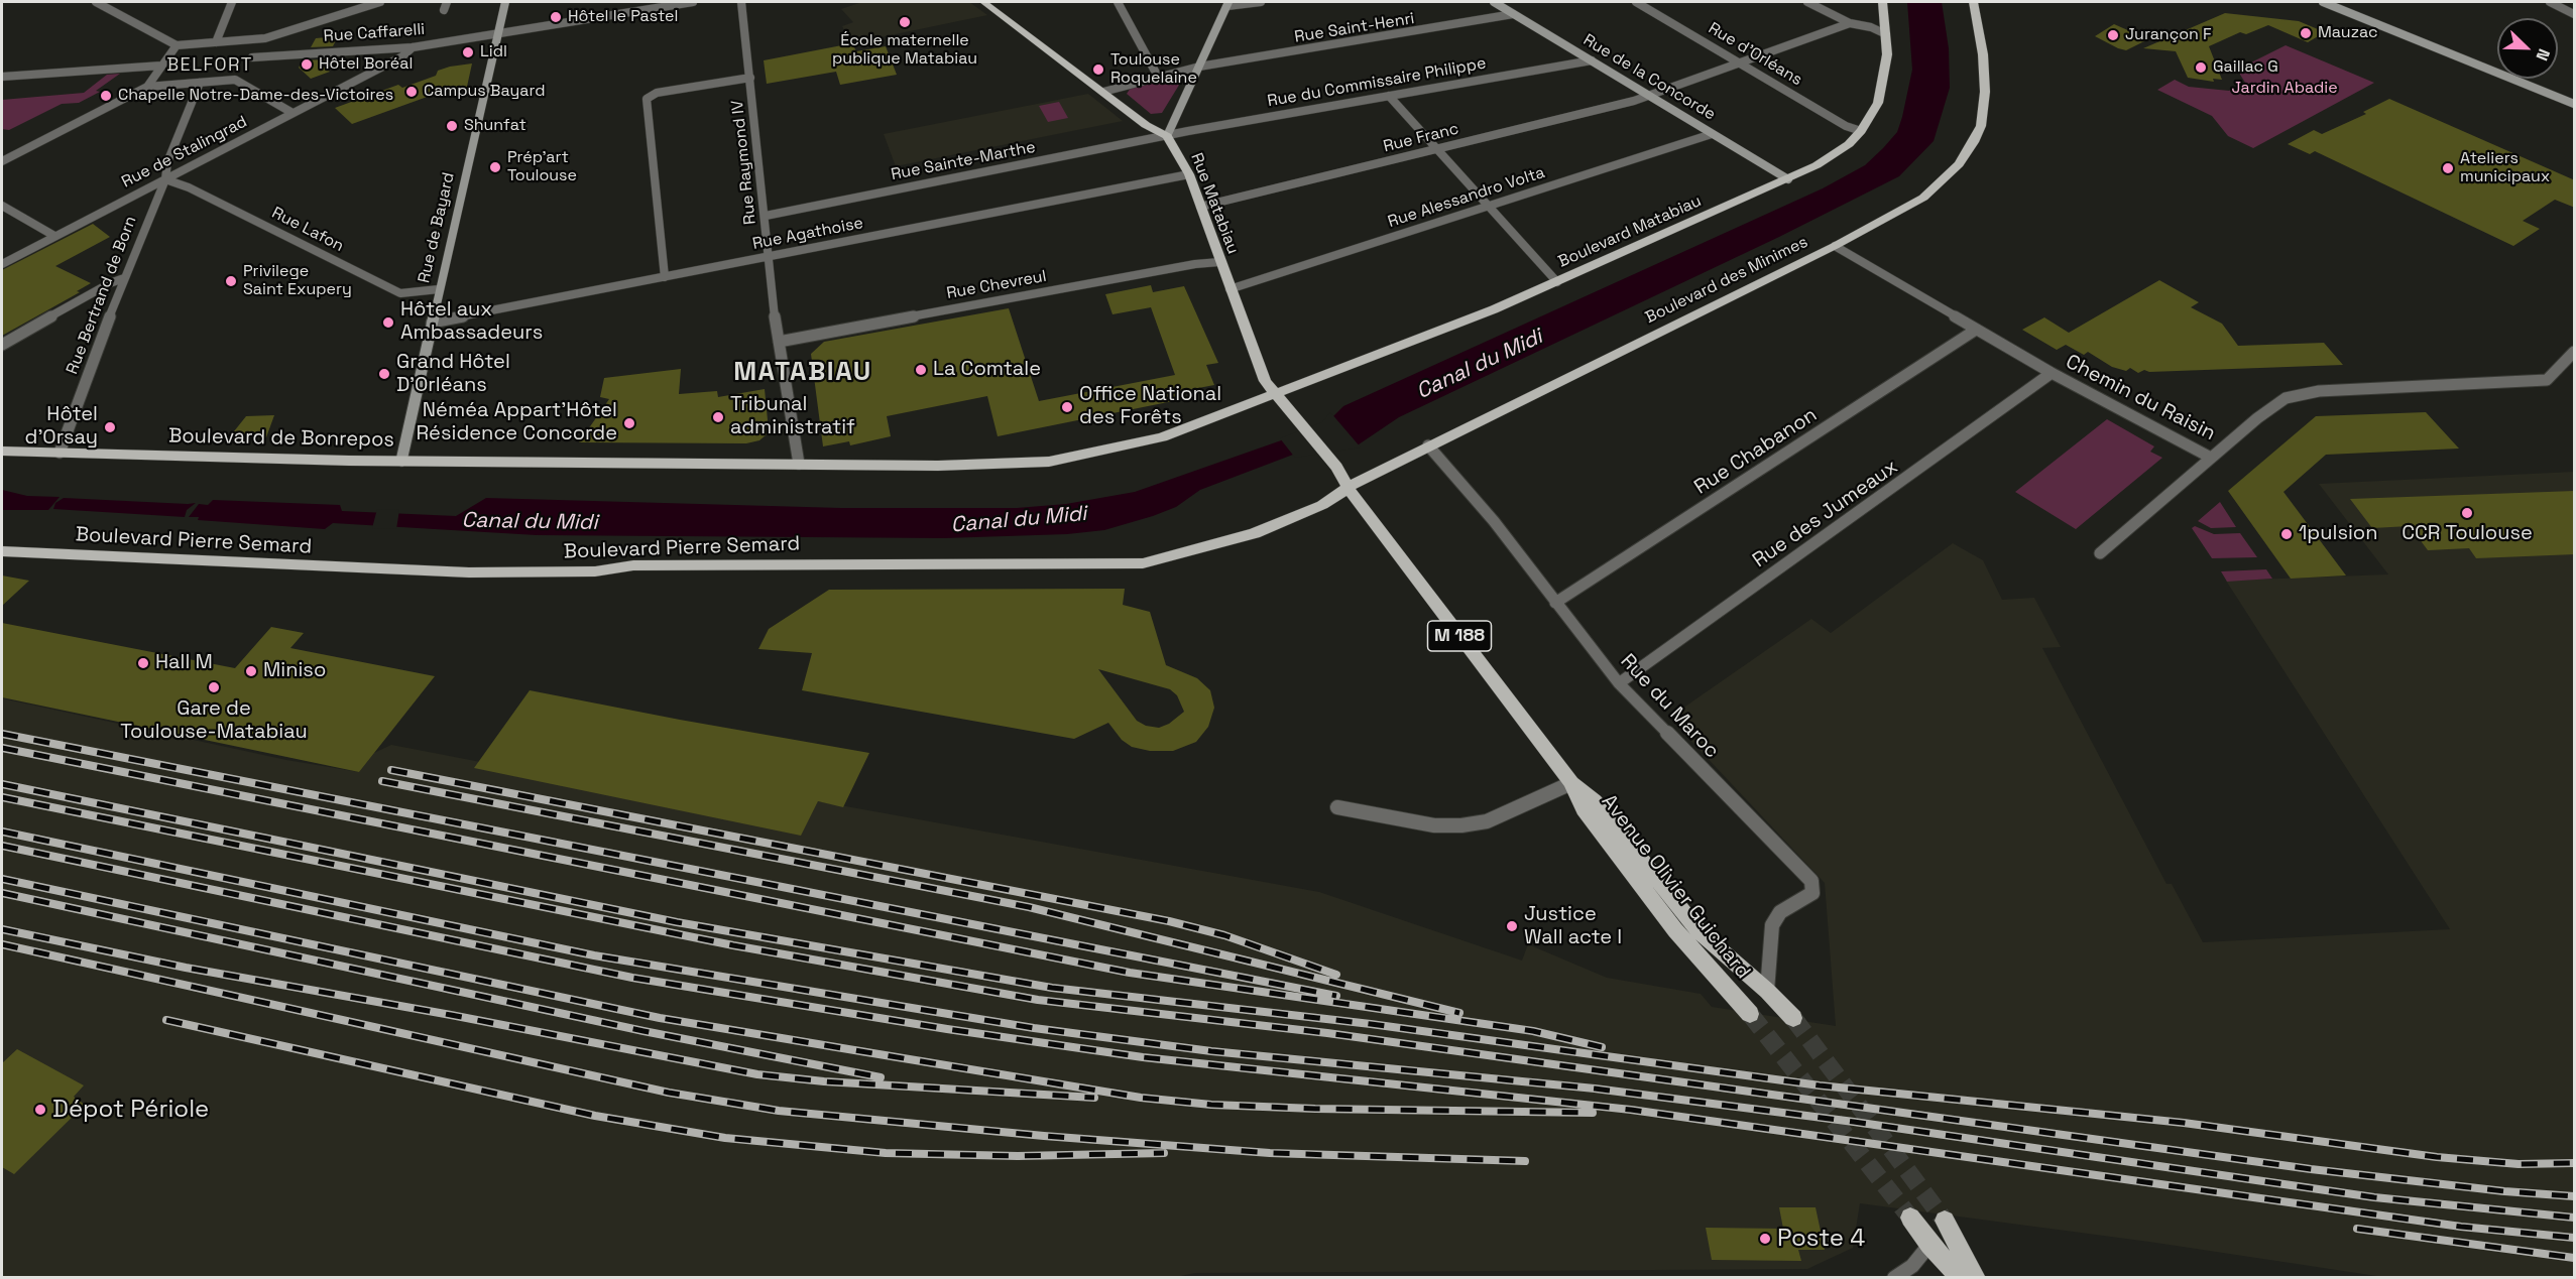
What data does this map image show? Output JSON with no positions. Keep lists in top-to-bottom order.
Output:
{
  "streets": {
    "main road": [
      "Rue Matabiau",
      "Boulevard Matabiau",
      "Boulevard des Minimes",
      "Boulevard de Bonrepos",
      "Boulevard Pierre Semard",
      "M 188",
      "Avenue Olivier Guichard"
    ],
    "street": [
      "Rue Saint-Henri",
      "Rue Caffarelli",
      "Rue d'Orléans",
      "Rue de la Concorde",
      "Rue du Commissaire Philippe",
      "Rue Franc",
      "Rue de Stalingrad",
      "Rue Sainte-Marthe",
      "Rue Raymond IV",
      "Rue Alessandro Volta",
      "Rue de Bayard",
      "Rue Lafon",
      "Rue Agathoise",
      "Rue Chevreul",
      "Rue Bertrand de Born",
      "Chemin du Raisin",
      "Rue Chabanon",
      "Rue des Jumeaux",
      "Rue du Maroc"
    ]
  },
  "crossings": [
    ["Rue Saint-Henri", "Rue de la Concorde"],
    ["Rue Saint-Henri", "Rue Matabiau"],
    ["Rue Caffarelli", "Rue de Stalingrad"],
    ["Rue Caffarelli", "Rue de Bayard"],
    ["Rue d'Orléans", "Rue Franc"],
    ["Rue d'Orléans", "Boulevard Matabiau"],
    ["Rue de la Concorde", "Rue du Commissaire Philippe"],
    ["Rue de la Concorde", "Rue Franc"],
    ["Rue de la Concorde", "Rue Alessandro Volta"],
    ["Rue de la Concorde", "Boulevard Matabiau"],
    ["Rue du Commissaire Philippe", "Rue Sainte-Marthe"],
    ["Rue du Commissaire Philippe", "Rue Matabiau"],
    ["Rue Franc", "Rue Matabiau"],
    ["Rue de Stalingrad", "Rue Lafon"],
    ["Rue de Stalingrad", "Rue Bertrand de Born"],
    ["Rue Sainte-Marthe", "Rue Raymond IV"],
    ["Rue Sainte-Marthe", "Rue Matabiau"],
    ["Rue Raymond IV", "Rue Agathoise"],
    ["Rue Raymond IV", "Rue Chevreul"],
    ["Rue Raymond IV", "Boulevard de Bonrepos"],
    ["Rue Alessandro Volta", "Rue Matabiau"],
    ["Rue Matabiau", "Boulevard Matabiau"],
    ["Rue Matabiau", "Rue Agathoise"],
    ["Rue Matabiau", "Rue Chevreul"],
    ["Rue Matabiau", "Boulevard de Bonrepos"],
    ["Rue Matabiau", "Avenue Olivier Guichard"],
    ["Rue de Bayard", "Rue Lafon"],
    ["Rue de Bayard", "Rue Agathoise"],
    ["Rue de Bayard", "Boulevard de Bonrepos"],
    ["Rue Lafon", "Rue Bertrand de Born"],
    ["Boulevard Matabiau", "Boulevard de Bonrepos"],
    ["Boulevard des Minimes", "Chemin du Raisin"],
    ["Boulevard des Minimes", "Boulevard Pierre Semard"],
    ["Boulevard des Minimes", "Rue du Maroc"],
    ["Boulevard des Minimes", "Avenue Olivier Guichard"],
    ["Rue Bertrand de Born", "Boulevard de Bonrepos"],
    ["Chemin du Raisin", "Rue Chabanon"],
    ["Chemin du Raisin", "Rue des Jumeaux"],
    ["Rue Chabanon", "Rue du Maroc"],
    ["Rue des Jumeaux", "Rue du Maroc"],
    ["Boulevard Pierre Semard", "Avenue Olivier Guichard"],
    ["Rue du Maroc", "Avenue Olivier Guichard"]
  ],
  "districts": ["BELFORT", "MATABIAU"],
  "water": ["Canal du Midi"],
  "parks": ["Jardin Abadie"],
  "places": [
    "Hôtel le Pastel",
    "École maternelle publique Matabiau",
    "Mauzac",
    "Jurançon F",
    "Lidl",
    "Hôtel Boréal",
    "Gaillac G",
    "Toulouse Roquelaine",
    "Campus Bayard",
    "Chapelle Notre-Dame-des-Victoires",
    "Shunfat",
    "Prép'art Toulouse",
    "Ateliers municipaux",
    "Privilege Saint Exupery",
    "Hôtel aux Ambassadeurs",
    "La Comtale",
    "Grand Hôtel D'Orléans",
    "Office National des Forêts",
    "Tribunal administratif",
    "Néméa Appart'Hôtel Résidence Concorde",
    "Hôtel d'Orsay",
    "CCR Toulouse",
    "1pulsion",
    "Hall M",
    "Miniso",
    "Gare de Toulouse-Matabiau",
    "Justice Wall acte I",
    "Dépot Périole",
    "Poste 4"
  ],
  "north": "bottom right"
}
